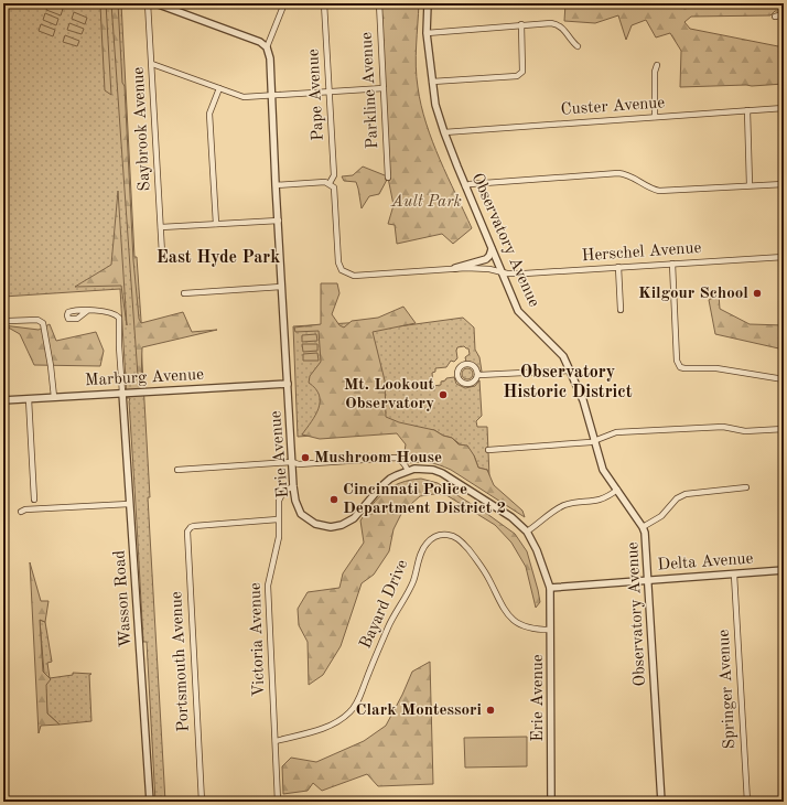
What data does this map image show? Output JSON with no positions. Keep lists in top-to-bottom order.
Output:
{
  "streets": {
    "street": [
      "Parkline Avenue",
      "Pape Avenue",
      "Custer Avenue",
      "Saybrook Avenue",
      "Observatory Avenue",
      "Herschel Avenue",
      "Marburg Avenue",
      "Erie Avenue",
      "Delta Avenue",
      "Wasson Road",
      "Bayard Drive",
      "Victoria Avenue",
      "Portsmouth Avenue",
      "Springer Avenue"
    ]
  },
  "crossings": [
    ["Pape Avenue", "Herschel Avenue"],
    ["Custer Avenue", "Observatory Avenue"],
    ["Observatory Avenue", "Herschel Avenue"],
    ["Observatory Avenue", "Delta Avenue"],
    ["Marburg Avenue", "Erie Avenue"],
    ["Marburg Avenue", "Wasson Road"],
    ["Erie Avenue", "Delta Avenue"],
    ["Erie Avenue", "Bayard Drive"],
    ["Erie Avenue", "Victoria Avenue"],
    ["Delta Avenue", "Springer Avenue"],
    ["Bayard Drive", "Victoria Avenue"],
    ["Victoria Avenue", "Portsmouth Avenue"]
  ],
  "districts": ["East Hyde Park", "Observatory Historic District"],
  "parks": ["Ault Park"],
  "places": [
    "Kilgour School",
    "Mt. Lookout Observatory",
    "Mushroom House",
    "Cincinnati Police Department District 2",
    "Clark Montessori"
  ]
}
